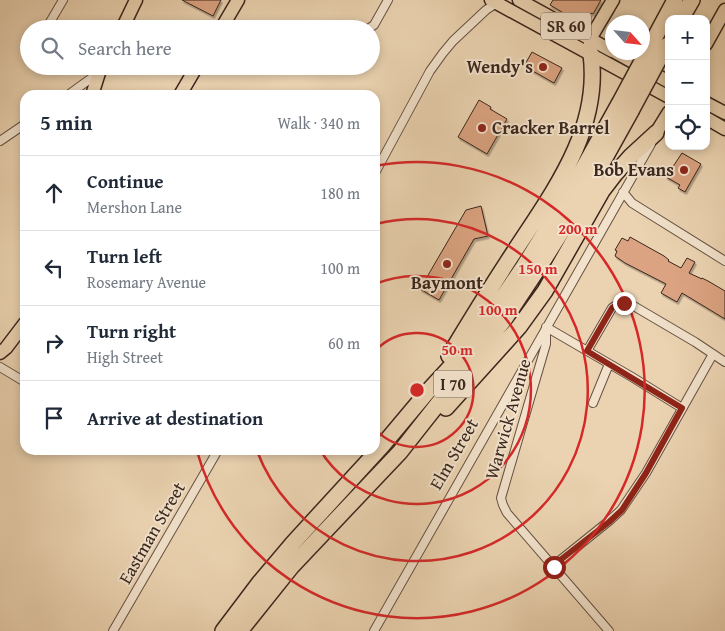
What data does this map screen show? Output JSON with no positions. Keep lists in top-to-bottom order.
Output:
{
  "streets": {
    "highway": ["I 70"],
    "main road": ["SR 60", "Elm Street"],
    "street": ["Warwick Avenue", "Eastman Street"]
  },
  "crossings": [
    ["Warwick Avenue", "Elm Street"]
  ],
  "places": [
    "Wendy's",
    "Cracker Barrel",
    "Bob Evans",
    "Baymont"
  ],
  "north": "bottom right",
  "page": {
    "map_buttons": ["+", "−"],
    "search": "Search here",
    "heading": ["5 min", "Walk · 340 m"],
    "list": [
      ["Continue", "Mershon Lane", "180 m"],
      ["Turn left", "Rosemary Avenue", "100 m"],
      ["Turn right", "High Street", "60 m"],
      "Arrive at destination"
    ]
  },
  "rings": [
    "200 m",
    "150 m",
    "100 m",
    "50 m"
  ]
}
